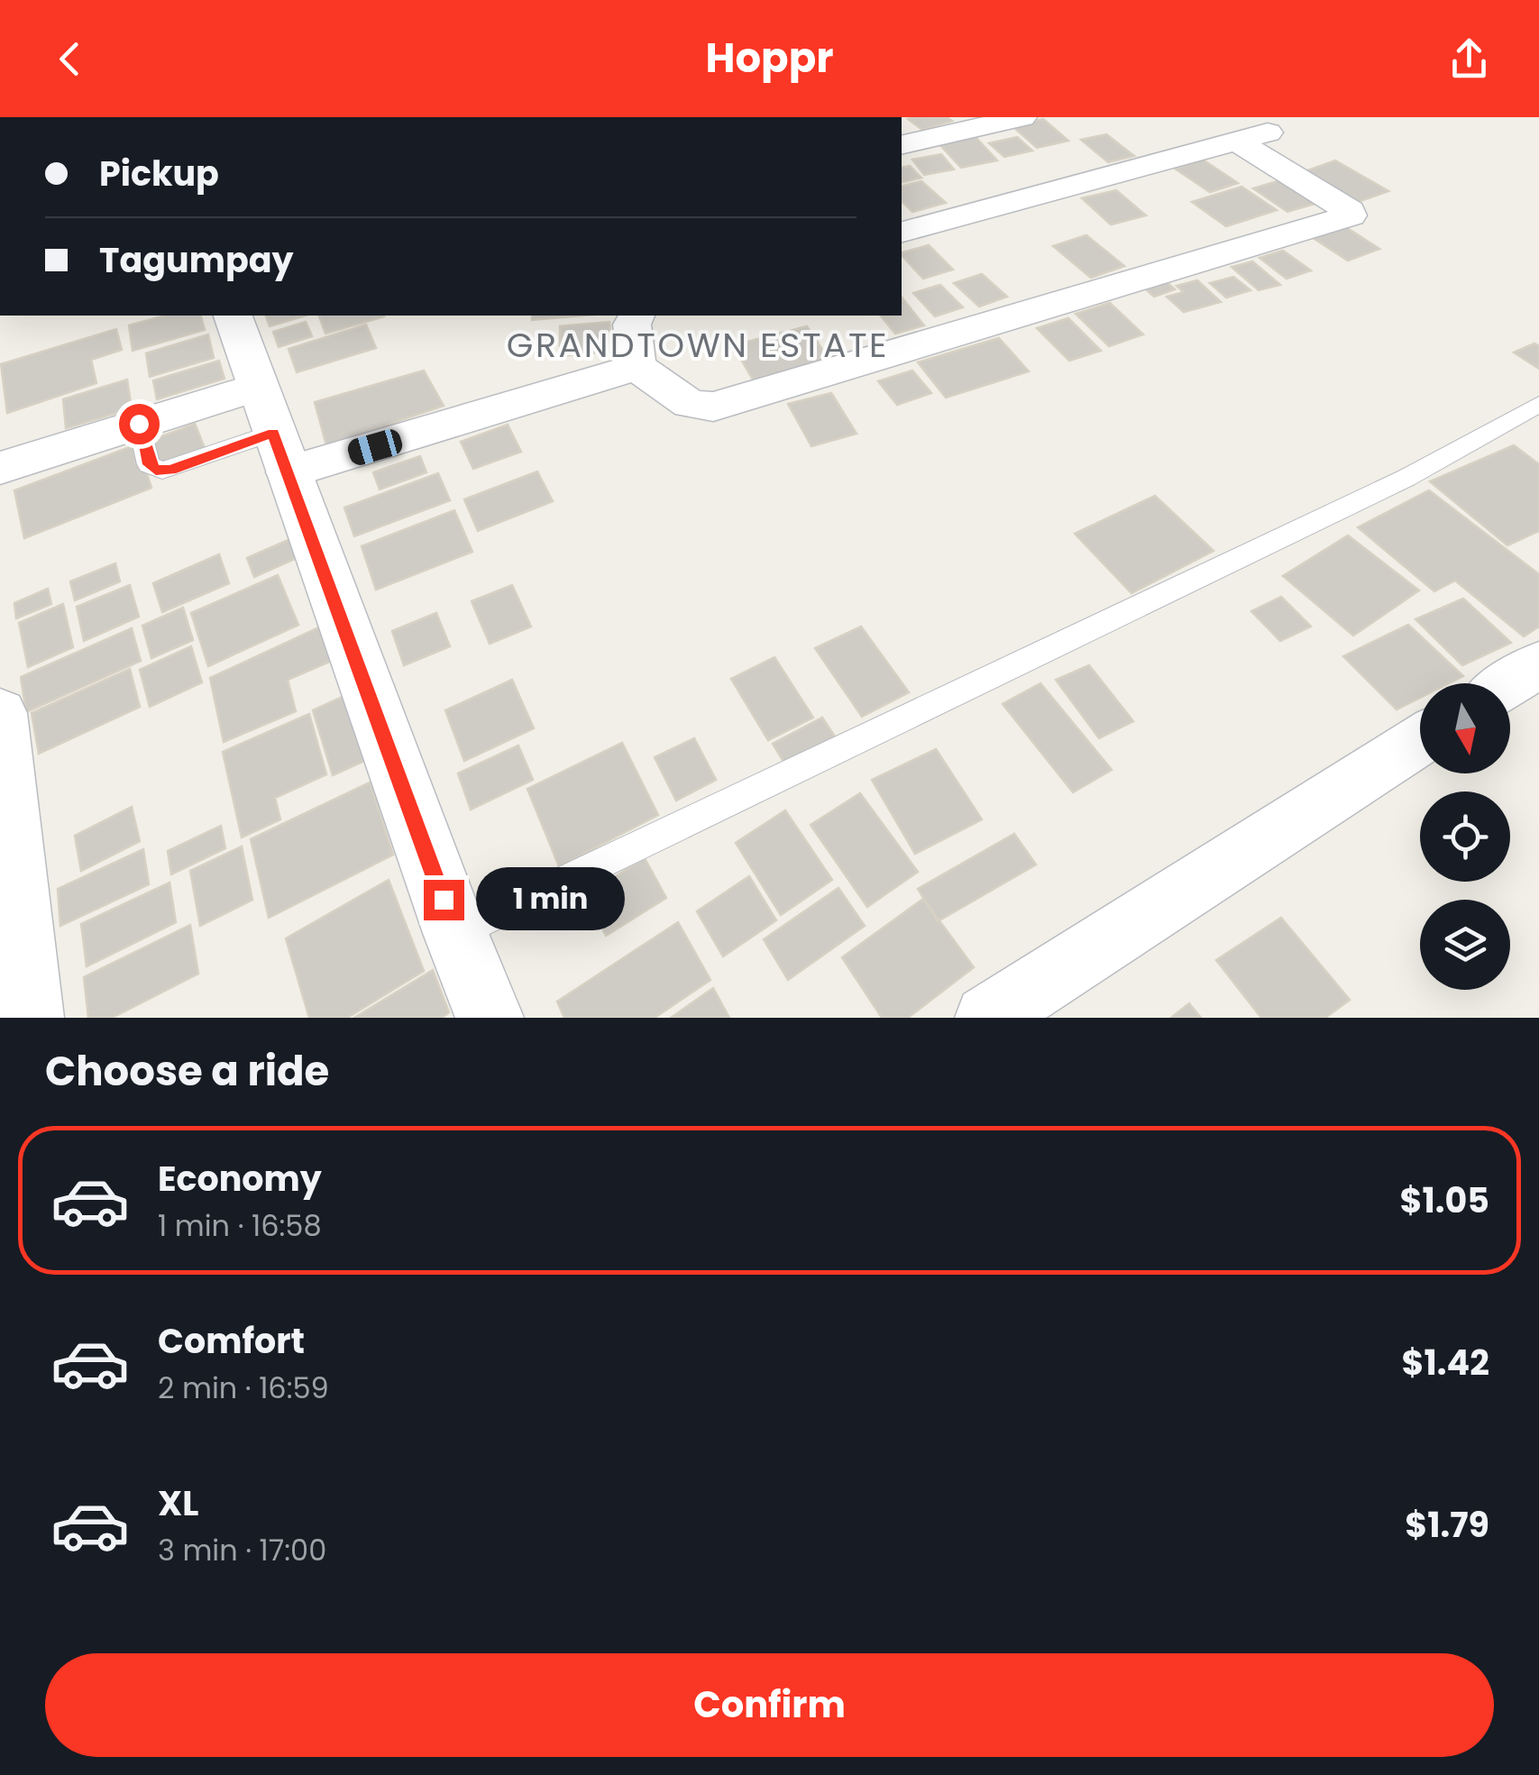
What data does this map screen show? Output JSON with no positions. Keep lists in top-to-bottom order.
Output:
{
  "districts": ["GRANDTOWN ESTATE"],
  "north": "bottom",
  "page": {
    "header": "Hoppr",
    "banner": ["Pickup", "Tagumpay"],
    "bubble": "1 min",
    "heading": "Choose a ride",
    "list": [
      {
        "name": "Economy",
        "note": "1 min · 16:58",
        "value": "$1.05"
      },
      {
        "name": "Comfort",
        "note": "2 min · 16:59",
        "value": "$1.42"
      },
      {
        "name": "XL",
        "note": "3 min · 17:00",
        "value": "$1.79"
      }
    ],
    "buttons": "Confirm"
  }
}
